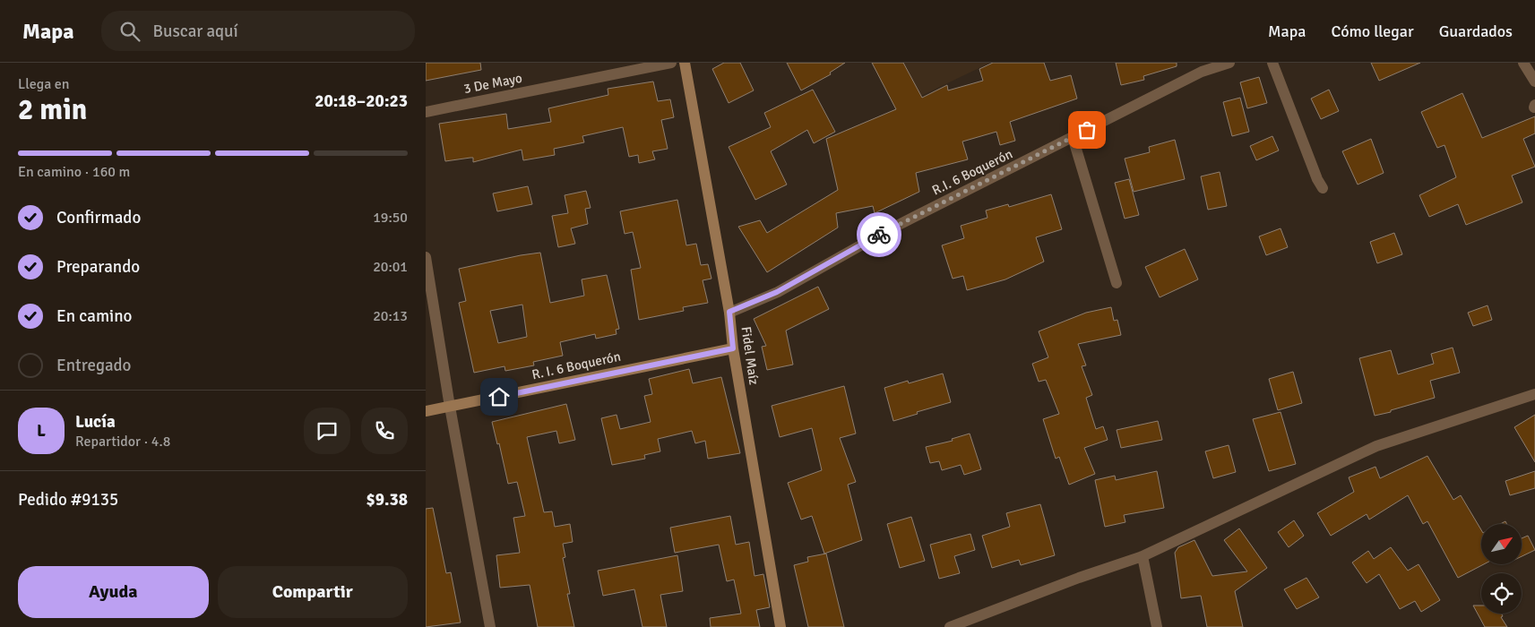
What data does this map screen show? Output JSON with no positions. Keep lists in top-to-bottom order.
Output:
{
  "streets": {
    "street": [
      "3 De Mayo",
      "R.I. 6 Boquerón",
      "Fidel Maíz",
      "R. I. 6 Boquerón"
    ]
  },
  "crossings": [
    ["R.I. 6 Boquerón", "Fidel Maíz"],
    ["Fidel Maíz", "R. I. 6 Boquerón"]
  ],
  "north": "top right",
  "page": {
    "header": "Mapa",
    "search": "Buscar aquí",
    "nav": ["Mapa", "Cómo llegar", "Guardados"],
    "heading": ["2 min", "Llega en", "20:18–20:23"],
    "panel": [
      "Lucía",
      "Repartidor · 4.8",
      "Pedido #9135",
      "$9.38"
    ],
    "bar": "En camino · 160 m",
    "list": [
      ["Confirmado", "19:50"],
      ["Preparando", "20:01"],
      ["En camino", "20:13"],
      "Entregado"
    ],
    "round": "L",
    "buttons": ["Ayuda", "Compartir"]
  }
}
